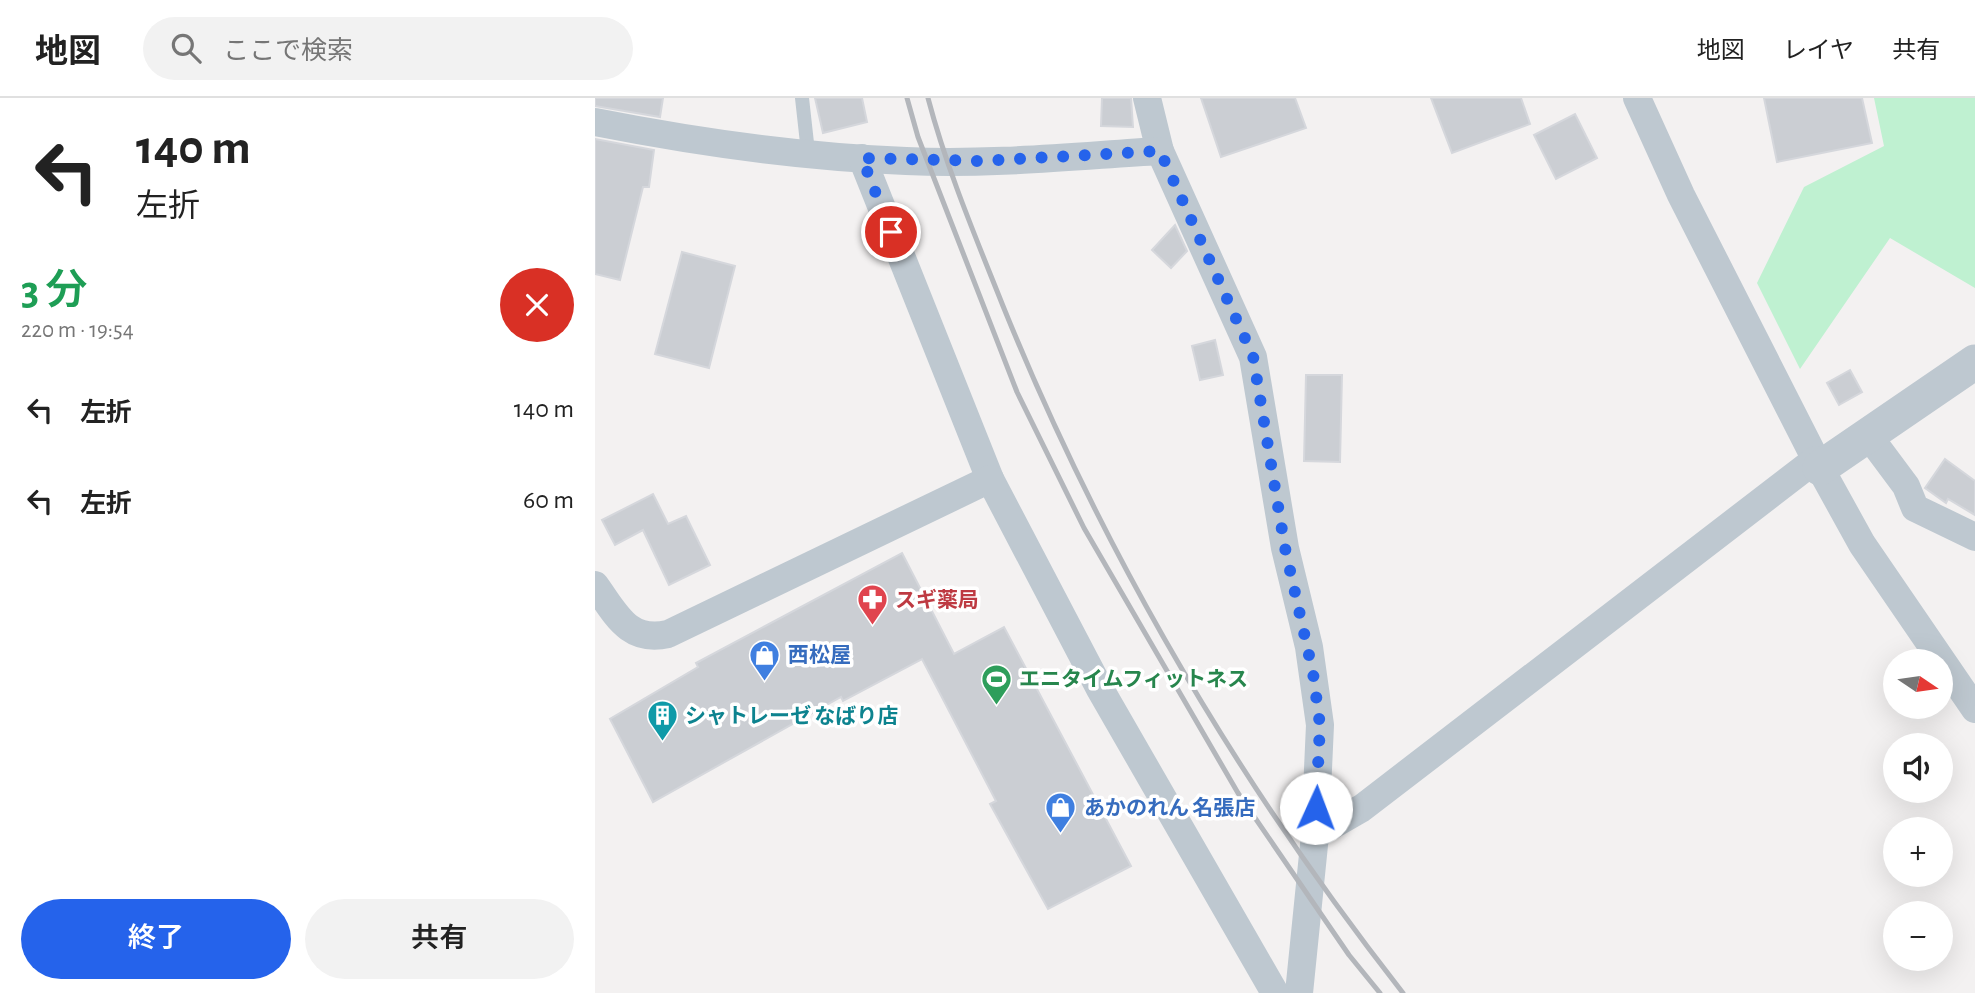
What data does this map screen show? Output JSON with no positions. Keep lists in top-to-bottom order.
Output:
{
  "places": {
    "pharmacy": ["スギ薬局"],
    "shop": ["西松屋", "あかのれん 名張店"],
    "sports": ["エニタイムフィットネス"],
    "building": ["シャトレーゼ なばり店"]
  },
  "north": "right",
  "page": {
    "header": "地図",
    "search": "ここで検索",
    "nav": ["地図", "レイヤ", "共有"],
    "turn": ["140 m", "左折"],
    "heading": ["3 分", "220 m · 19:54"],
    "list": [
      {
        "name": "左折",
        "value": "140 m"
      },
      {
        "name": "左折",
        "value": "60 m"
      }
    ],
    "map_buttons": ["+", "−"],
    "buttons": ["終了", "共有"]
  }
}
